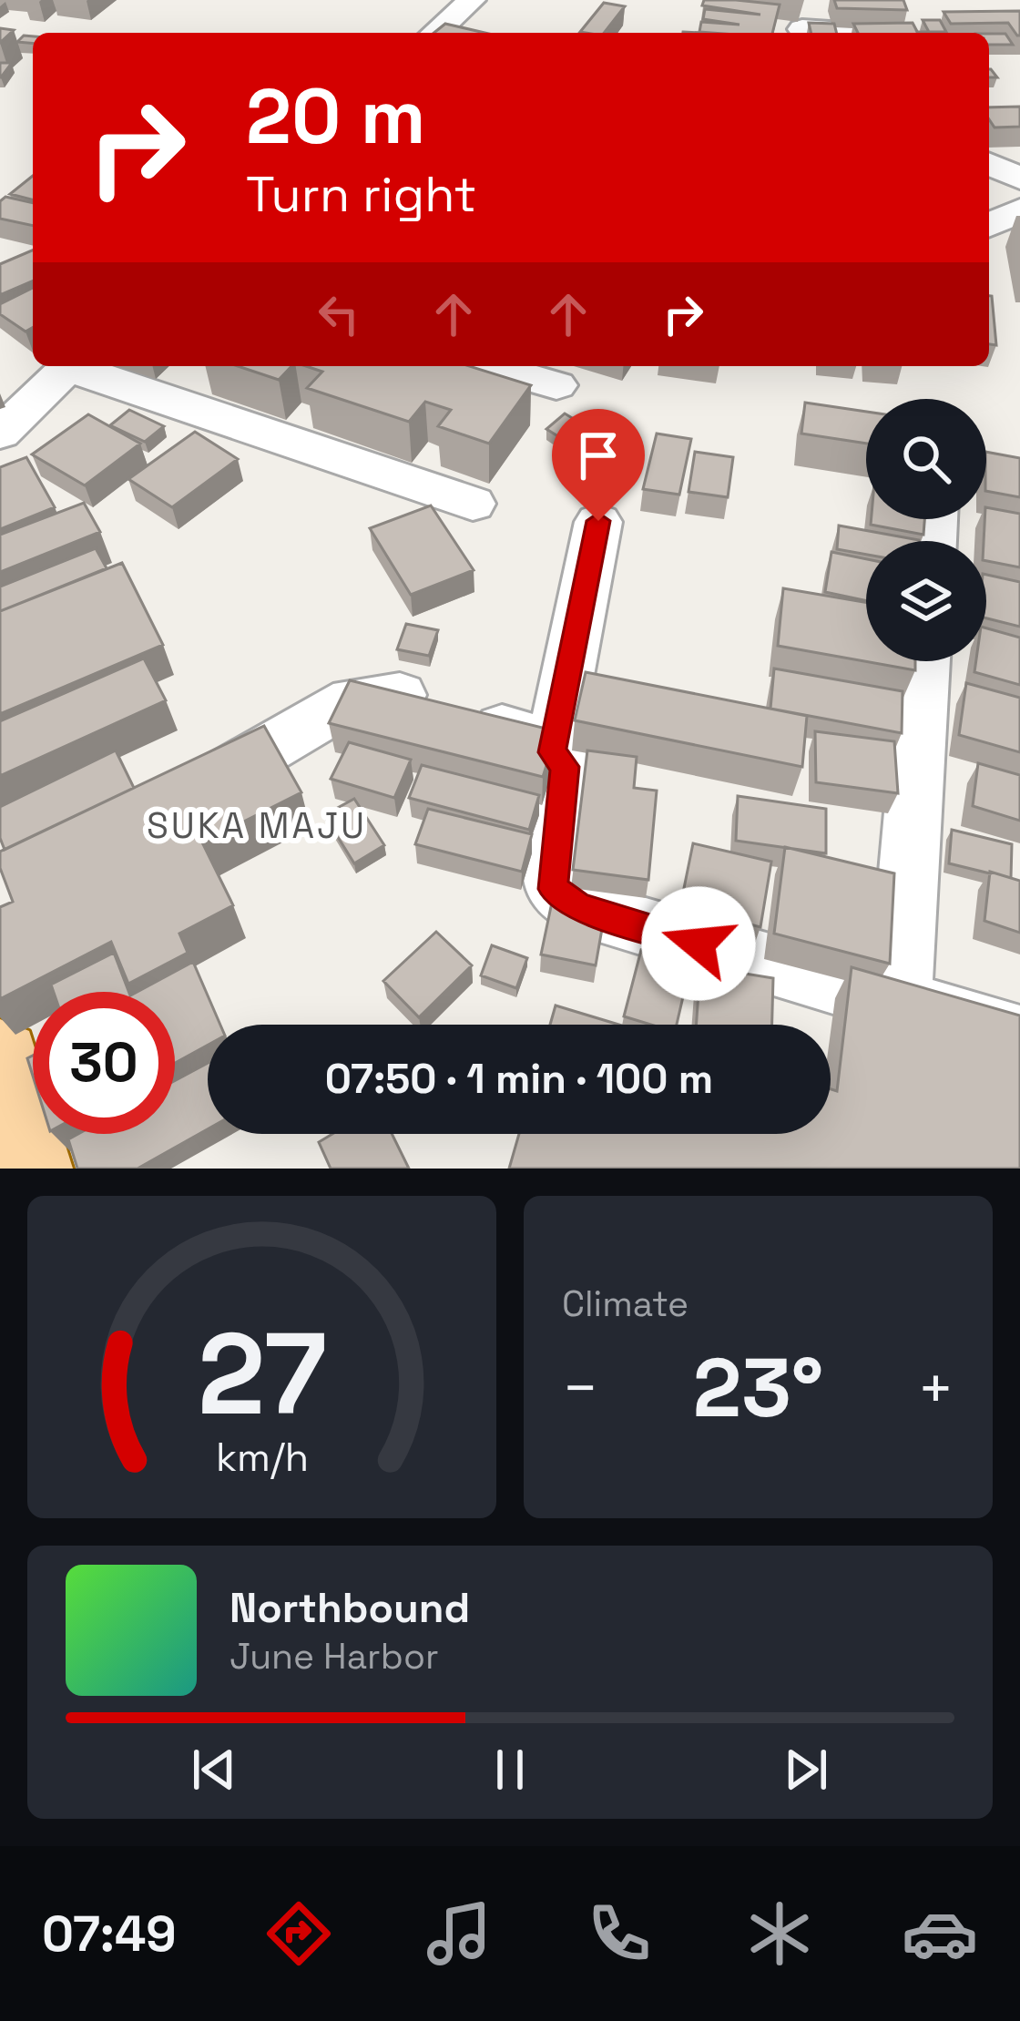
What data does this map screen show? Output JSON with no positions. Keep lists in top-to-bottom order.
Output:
{
  "districts": ["SUKA MAJU"],
  "page": {
    "turn": ["20 m", "Turn right"],
    "limit": "30",
    "trip": "07:50 · 1 min · 100 m",
    "tile": "Climate",
    "heat": ["−", "23°", "+"],
    "song": ["Northbound", "June Harbor"],
    "tabs": "07:49",
    "gauge": ["27", "km/h"]
  }
}
